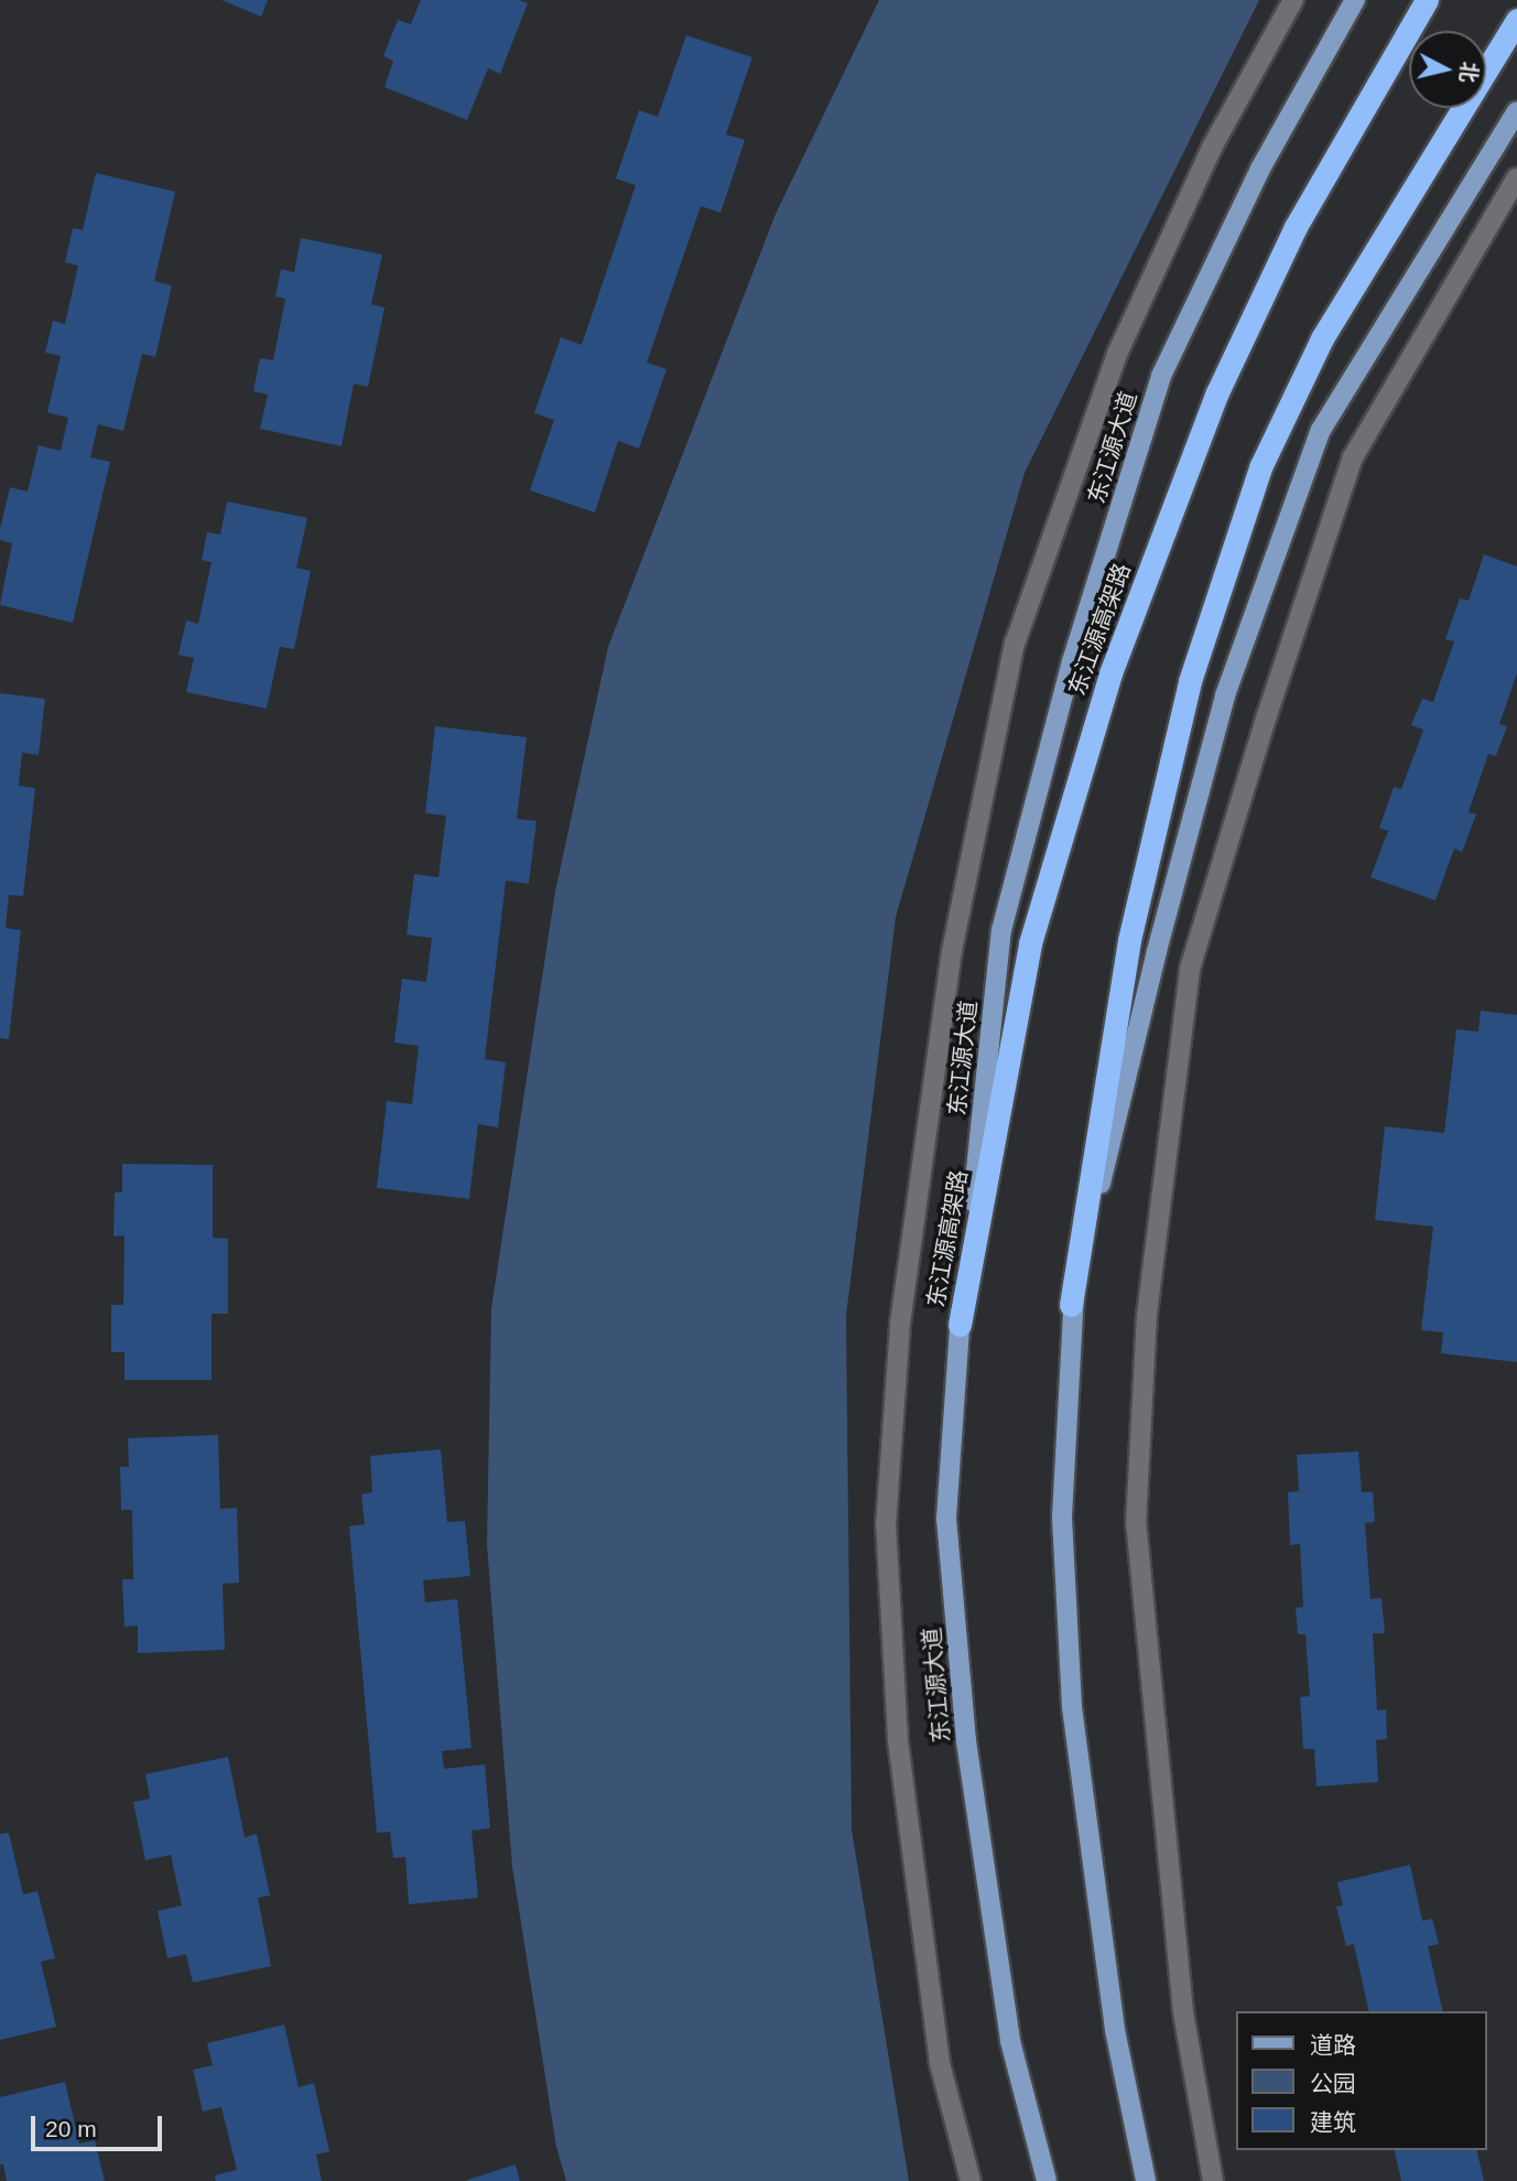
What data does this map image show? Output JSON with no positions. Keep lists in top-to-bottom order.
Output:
{
  "streets": {
    "highway": ["东江源高架路"],
    "main road": ["东江源大道"]
  },
  "crossings": [
    ["东江源大道", "东江源高架路"]
  ],
  "legend": ["道路", "公园", "建筑"],
  "scale_bar": "20 m",
  "north": "right"
}
